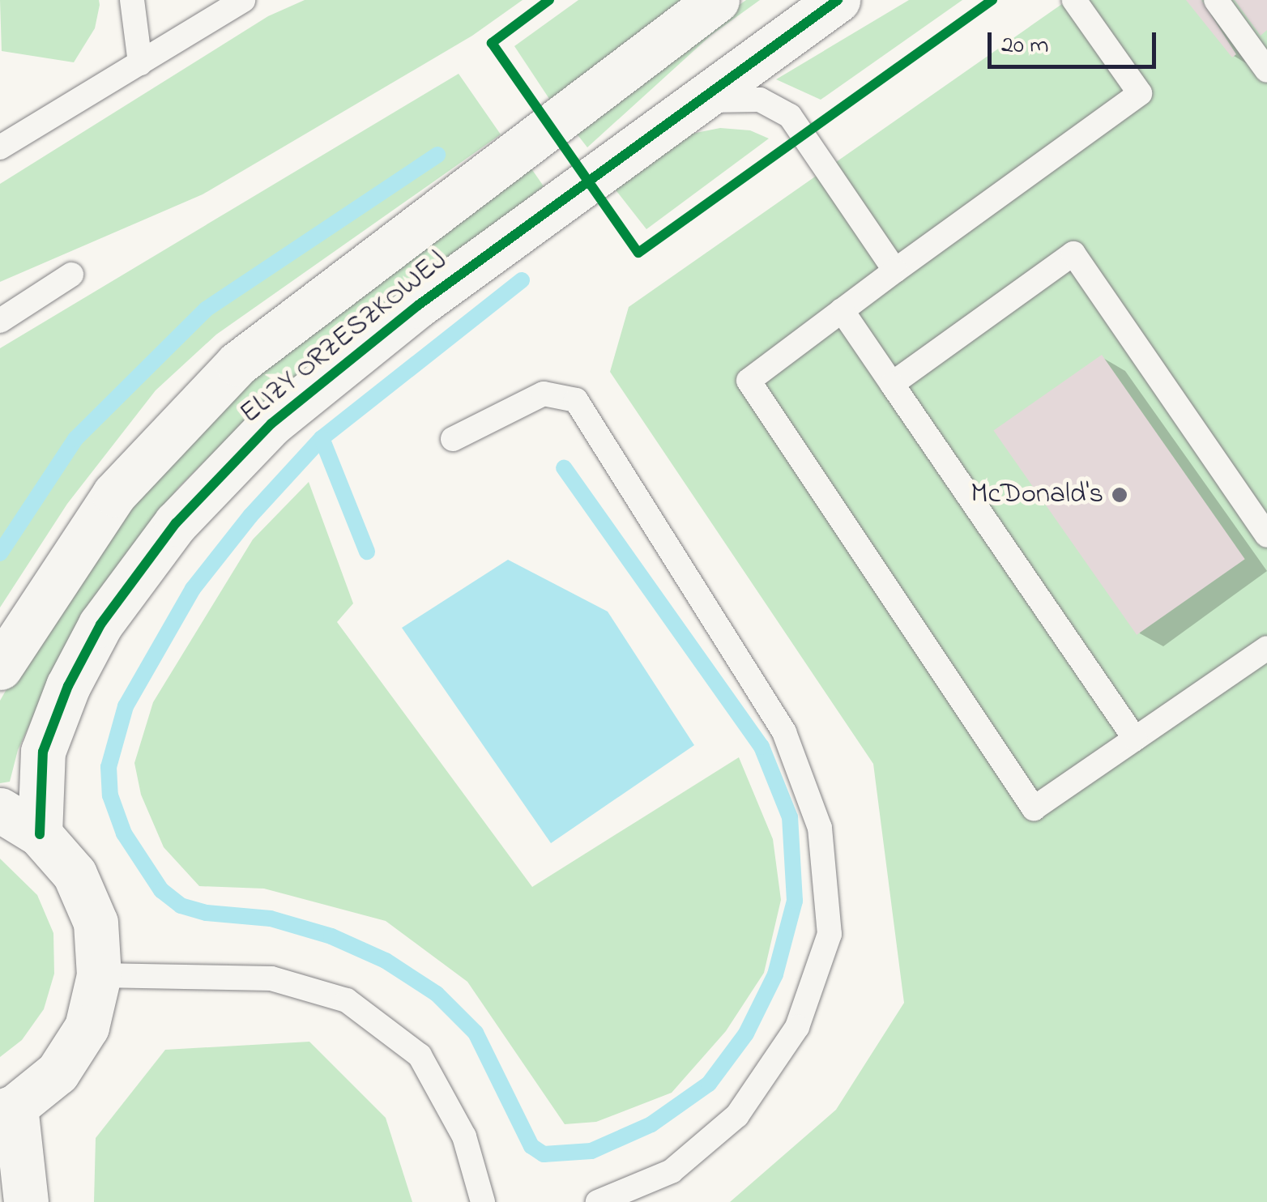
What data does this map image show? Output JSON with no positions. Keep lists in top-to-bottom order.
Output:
{
  "streets": {
    "main road": ["ELIZY ORZESZKOWEJ"]
  },
  "places": ["McDonald's"],
  "scale_bar": "20 m"
}
